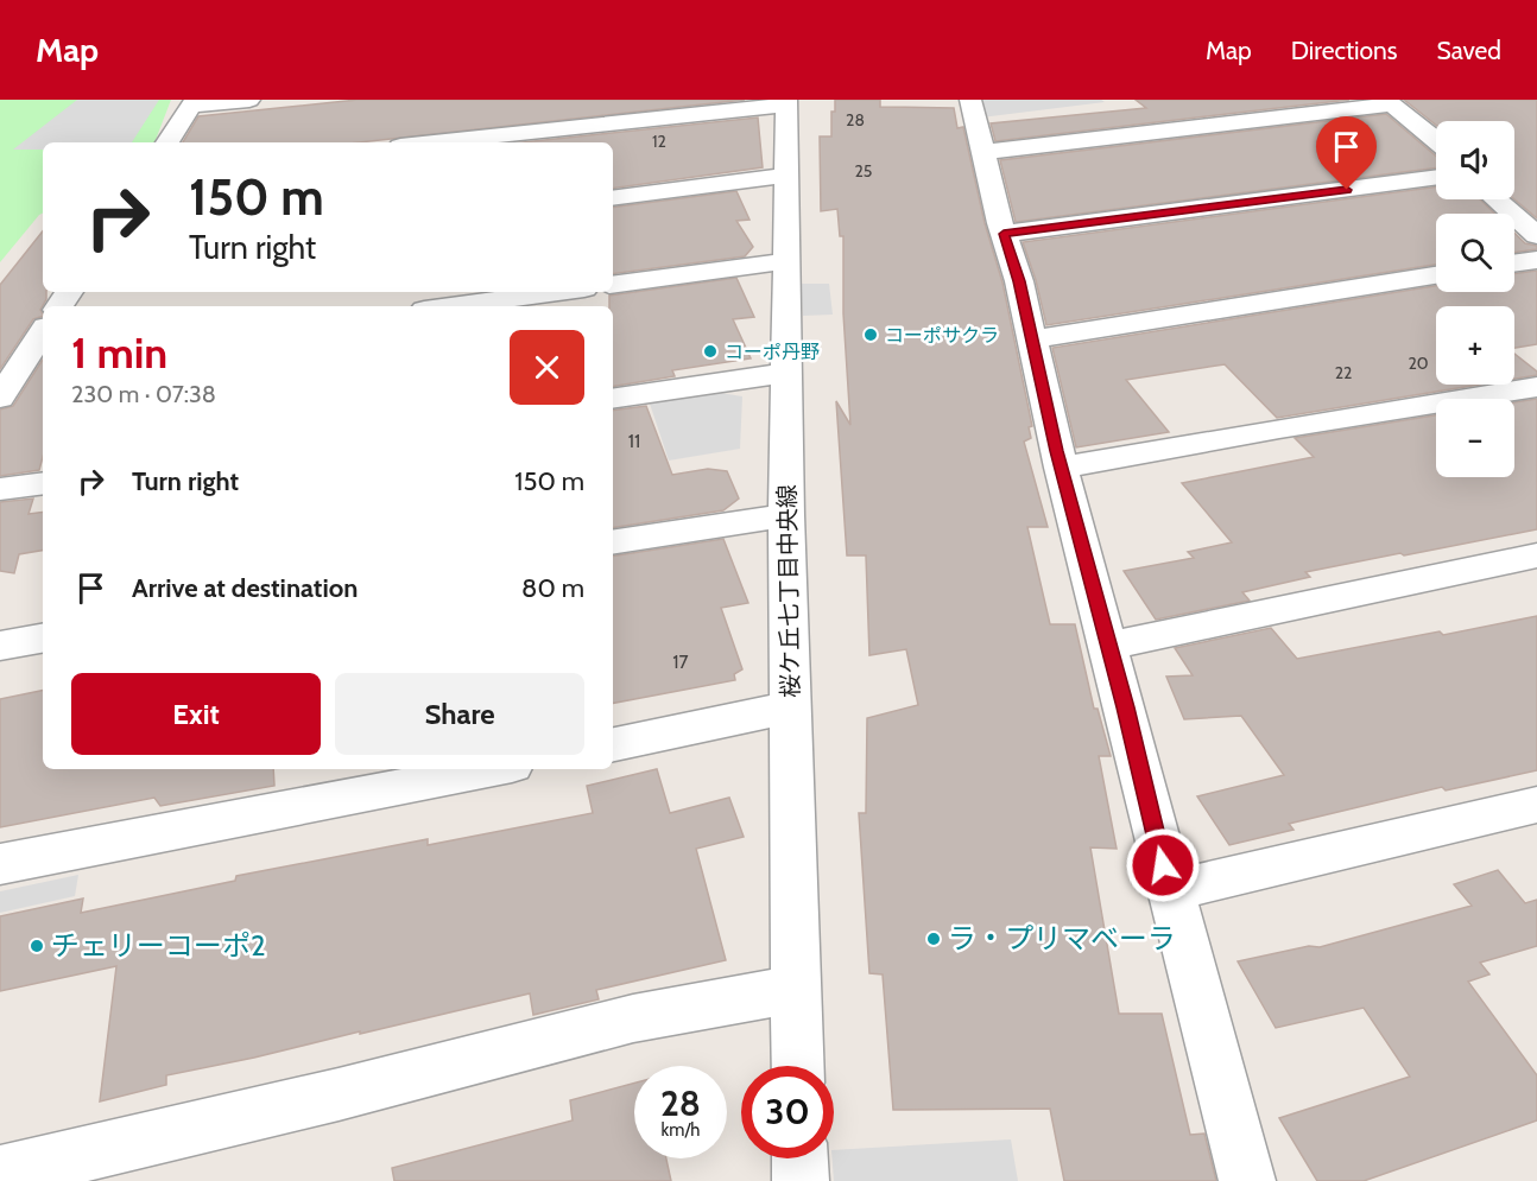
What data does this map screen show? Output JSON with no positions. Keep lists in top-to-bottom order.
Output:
{
  "streets": {
    "street": ["桜ケ丘七丁目中央線"]
  },
  "places": [
    "コーポサクラ",
    "コーポ丹野",
    "ラ・プリマベーラ",
    "チェリーコーポ2"
  ],
  "house_numbers": [
    "28",
    "12",
    "25",
    "20",
    "22",
    "11",
    "17"
  ],
  "page": {
    "header": "Map",
    "nav": ["Map", "Directions", "Saved"],
    "map_buttons": ["+", "−"],
    "turn": ["150 m", "Turn right"],
    "heading": ["1 min", "230 m · 07:38"],
    "list": [
      {
        "name": "Turn right",
        "value": "150 m"
      },
      {
        "name": "Arrive at destination",
        "value": "80 m"
      }
    ],
    "buttons": ["Exit", "Share"],
    "speed": "28 km/h",
    "limit": "30"
  }
}
